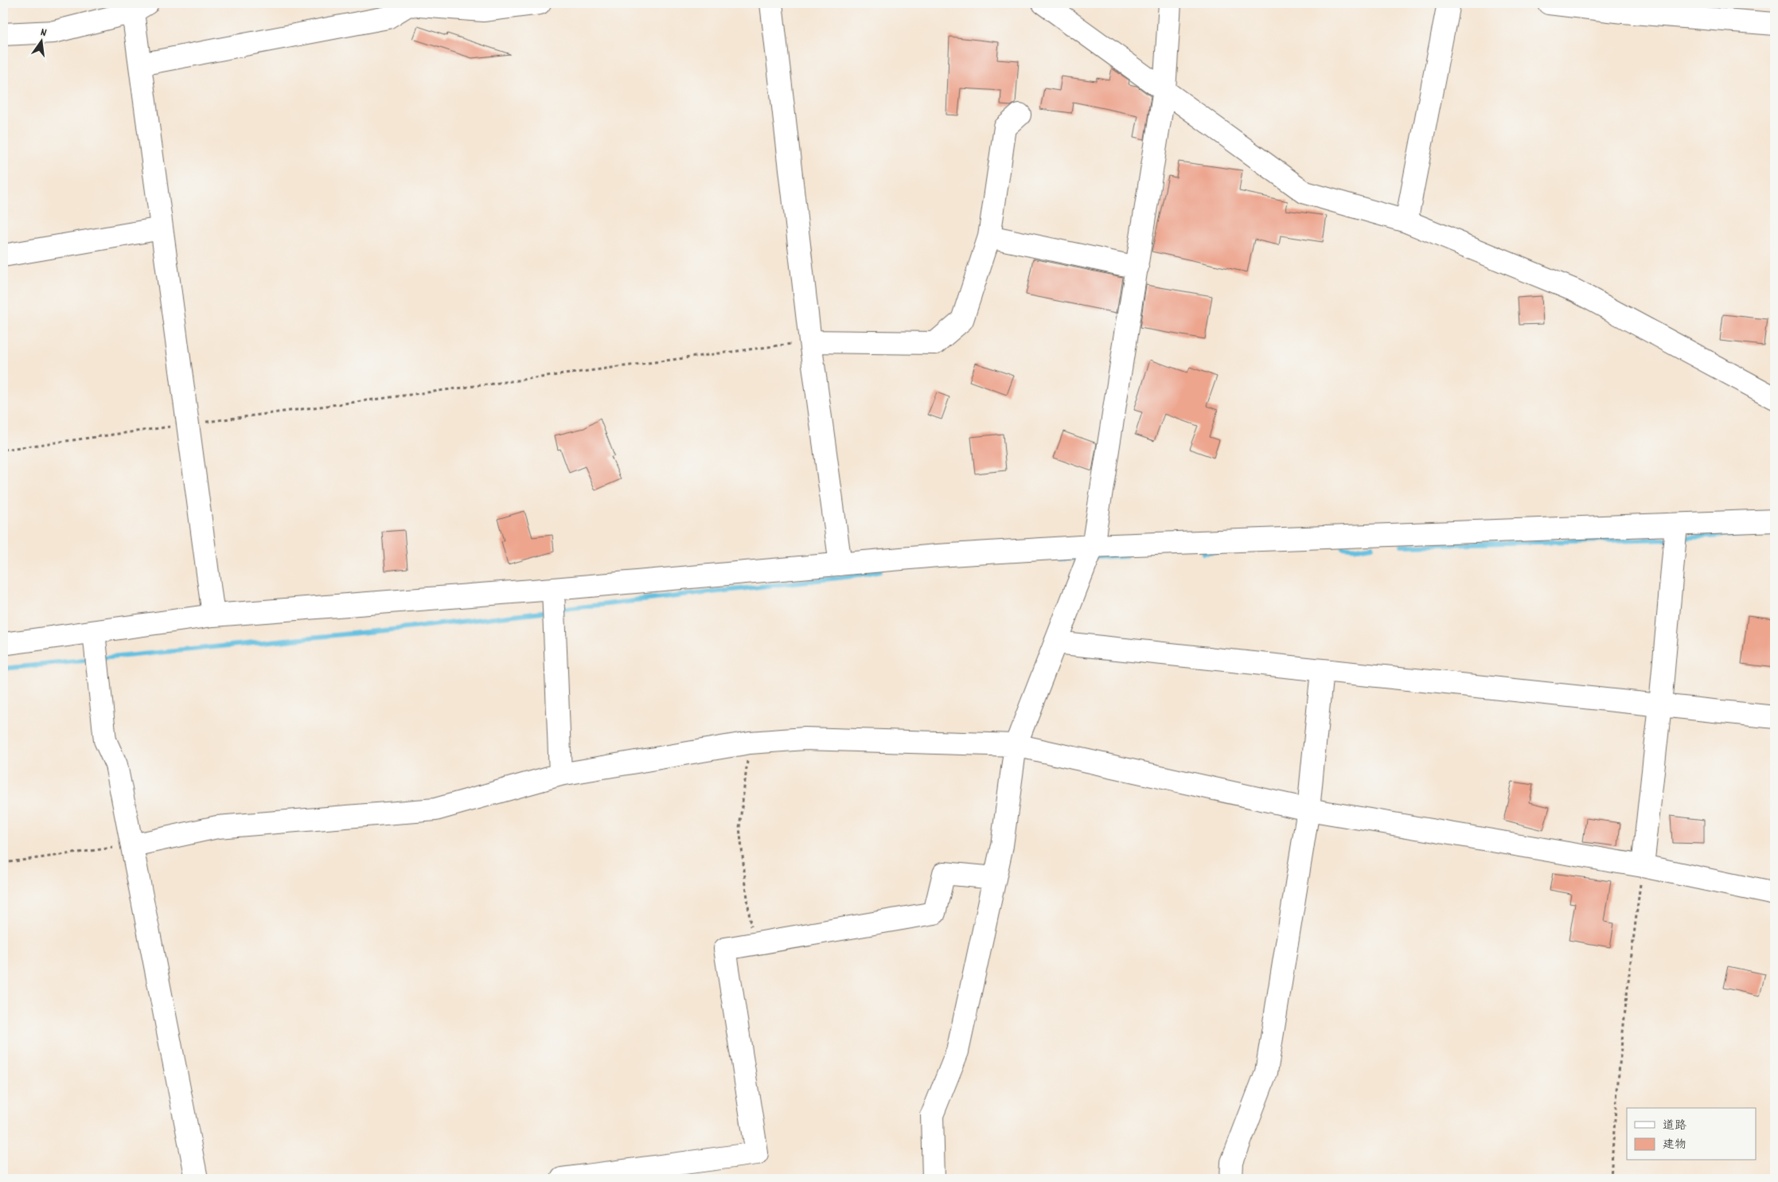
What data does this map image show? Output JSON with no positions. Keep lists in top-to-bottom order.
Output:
{
  "legend": ["道路", "建物"],
  "north": "top"
}
